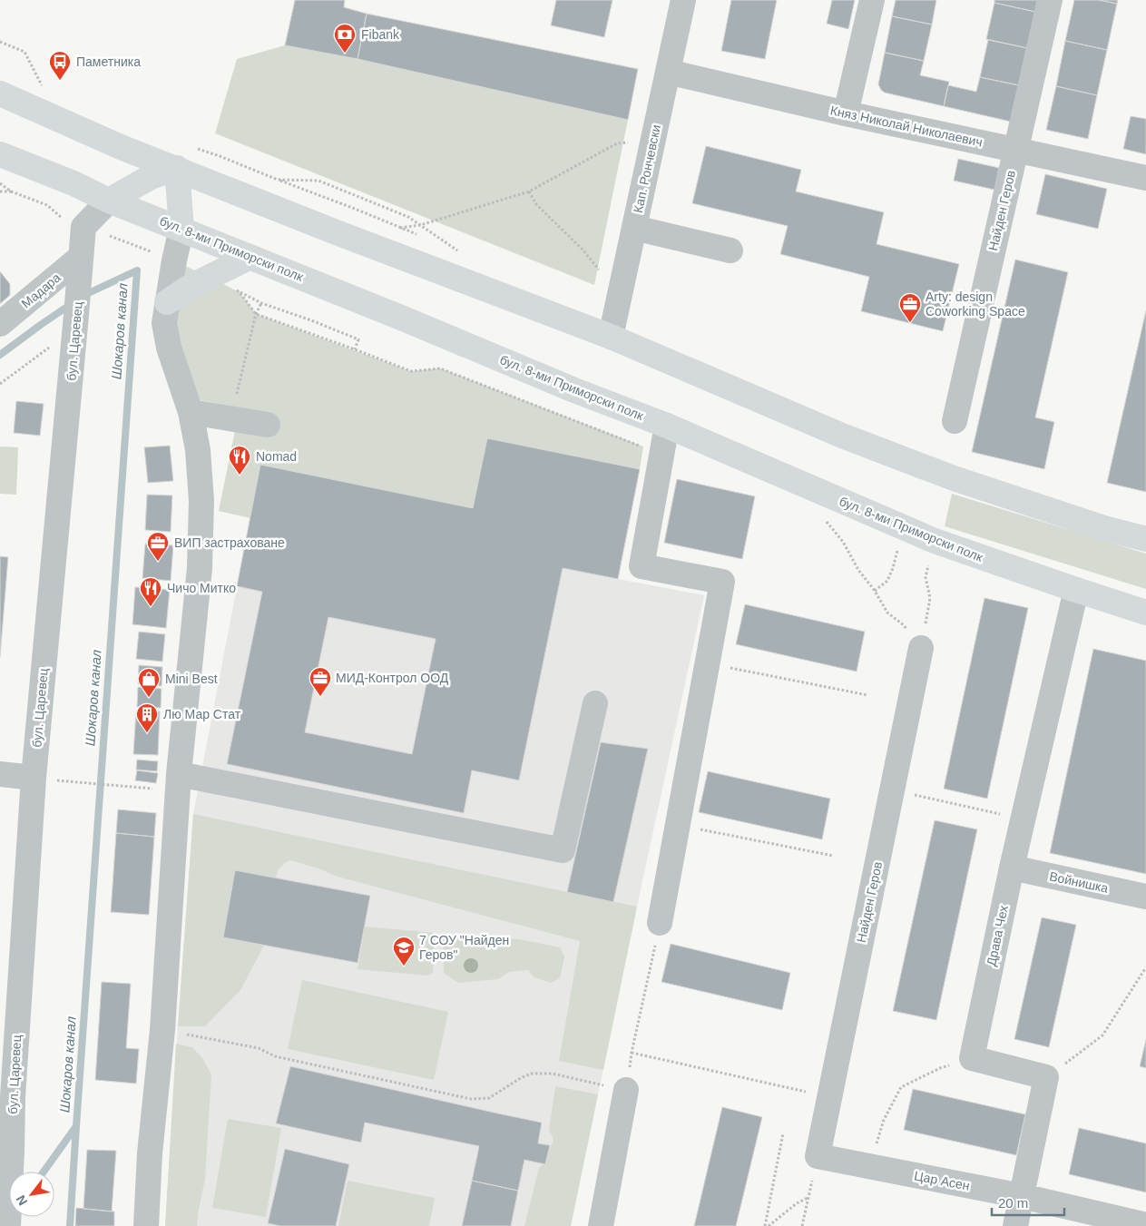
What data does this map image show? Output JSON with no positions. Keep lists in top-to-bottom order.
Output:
{
  "streets": {
    "main road": ["бул. 8-ми Приморски полк"],
    "street": [
      "Княз Николай Николаевич",
      "Кап. Рончевски",
      "Найден Геров",
      "Мадара",
      "бул. Царевец",
      "Войнишка",
      "Драва Чех",
      "Цар Асен"
    ]
  },
  "crossings": [
    ["Княз Николай Николаевич", "Кап. Рончевски"],
    ["Княз Николай Николаевич", "Найден Геров"],
    ["Найден Геров", "Цар Асен"],
    ["бул. 8-ми Приморски полк", "Драва Чех"],
    ["Мадара", "бул. Царевец"],
    ["Войнишка", "Драва Чех"]
  ],
  "water": ["Шокаров канал"],
  "places": {
    "bank": ["Fibank"],
    "bus stop": ["Паметника"],
    "office": ["Arty: design Coworking Space", "ВИП застраховане", "МИД-Контрол ООД"],
    "restaurant": ["Nomad", "Чичо Митко"],
    "shop": ["Mini Best"],
    "building": ["Лю Мар Стат"],
    "school or university": ["7 СОУ \"Найден Геров\""]
  },
  "scale_bar": "20 m",
  "north": "bottom left"
}
